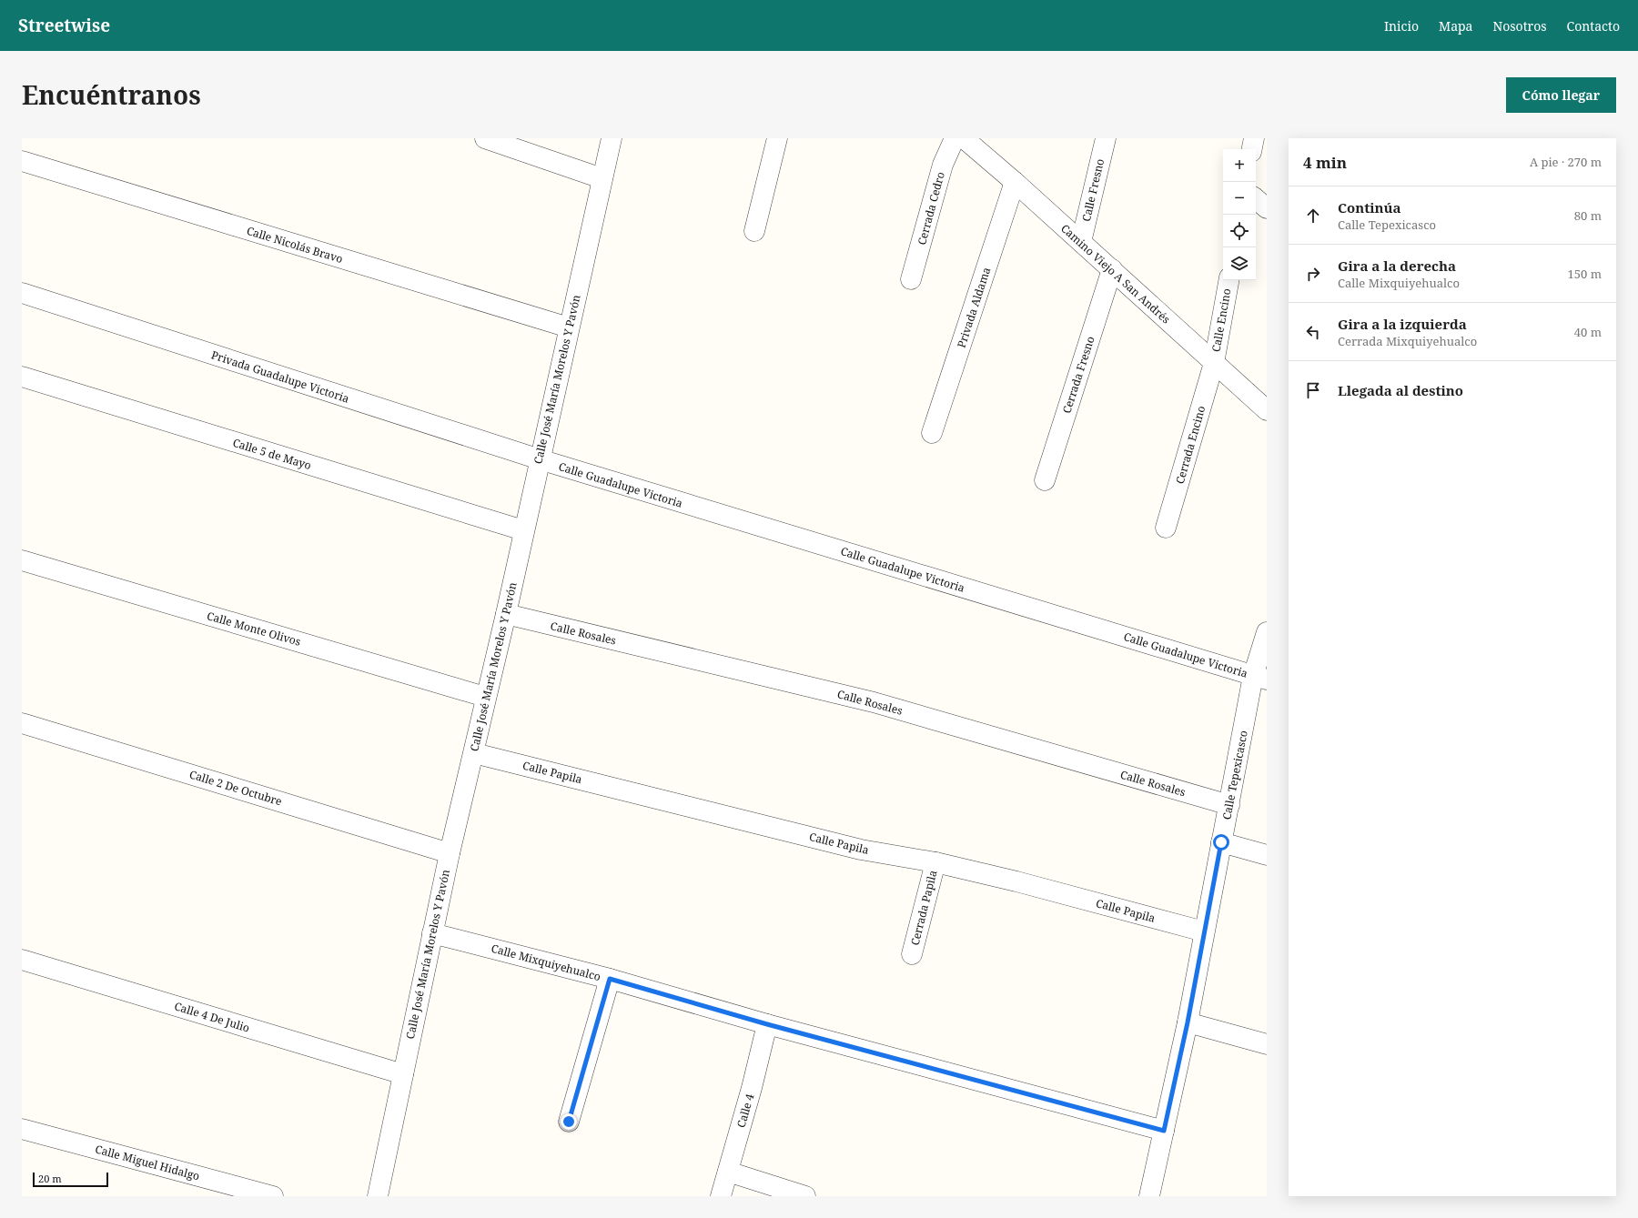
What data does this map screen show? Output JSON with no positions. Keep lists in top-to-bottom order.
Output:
{
  "streets": {
    "street": [
      "Calle Fresno",
      "Cerrada Cedro",
      "Calle Nicolás Bravo",
      "Camino Viejo A San Andrés",
      "Privada Aldama",
      "Calle Encino",
      "Cerrada Fresno",
      "Privada Guadalupe Victoria",
      "Calle José María Morelos Y Pavón",
      "Cerrada Encino",
      "Calle 5 de Mayo",
      "Calle Guadalupe Victoria",
      "Calle Monte Olivos",
      "Calle Rosales",
      "Calle Papila",
      "Calle Tepexicasco",
      "Calle 2 De Octubre",
      "Cerrada Papila",
      "Calle Mixquiyehualco",
      "Calle 4 De Julio",
      "Calle 4",
      "Calle Miguel Hidalgo"
    ]
  },
  "crossings": [
    ["Calle Fresno", "Camino Viejo A San Andrés"],
    ["Calle Nicolás Bravo", "Calle José María Morelos Y Pavón"],
    ["Camino Viejo A San Andrés", "Privada Aldama"],
    ["Camino Viejo A San Andrés", "Calle Encino"],
    ["Camino Viejo A San Andrés", "Cerrada Fresno"],
    ["Camino Viejo A San Andrés", "Cerrada Encino"],
    ["Calle Encino", "Cerrada Encino"],
    ["Privada Guadalupe Victoria", "Calle José María Morelos Y Pavón"],
    ["Privada Guadalupe Victoria", "Calle Guadalupe Victoria"],
    ["Calle José María Morelos Y Pavón", "Calle 5 de Mayo"],
    ["Calle José María Morelos Y Pavón", "Calle Guadalupe Victoria"],
    ["Calle José María Morelos Y Pavón", "Calle Monte Olivos"],
    ["Calle José María Morelos Y Pavón", "Calle Rosales"],
    ["Calle José María Morelos Y Pavón", "Calle Papila"],
    ["Calle José María Morelos Y Pavón", "Calle 2 De Octubre"],
    ["Calle José María Morelos Y Pavón", "Calle Mixquiyehualco"],
    ["Calle José María Morelos Y Pavón", "Calle 4 De Julio"],
    ["Calle Guadalupe Victoria", "Calle Tepexicasco"],
    ["Calle Rosales", "Calle Tepexicasco"],
    ["Calle Papila", "Calle Tepexicasco"],
    ["Calle Papila", "Cerrada Papila"],
    ["Calle Tepexicasco", "Calle Mixquiyehualco"],
    ["Calle Mixquiyehualco", "Calle 4"]
  ],
  "scale_bar": "20 m",
  "page": {
    "header": "Streetwise",
    "nav": [
      "Inicio",
      "Mapa",
      "Nosotros",
      "Contacto"
    ],
    "title": "Encuéntranos",
    "buttons": "Cómo llegar",
    "heading": ["4 min", "A pie · 270 m"],
    "map_buttons": ["+", "−"],
    "list": [
      ["Continúa", "Calle Tepexicasco", "80 m"],
      ["Gira a la derecha", "Calle Mixquiyehualco", "150 m"],
      ["Gira a la izquierda", "Cerrada Mixquiyehualco", "40 m"],
      "Llegada al destino"
    ],
    "scale": "20 m"
  }
}
